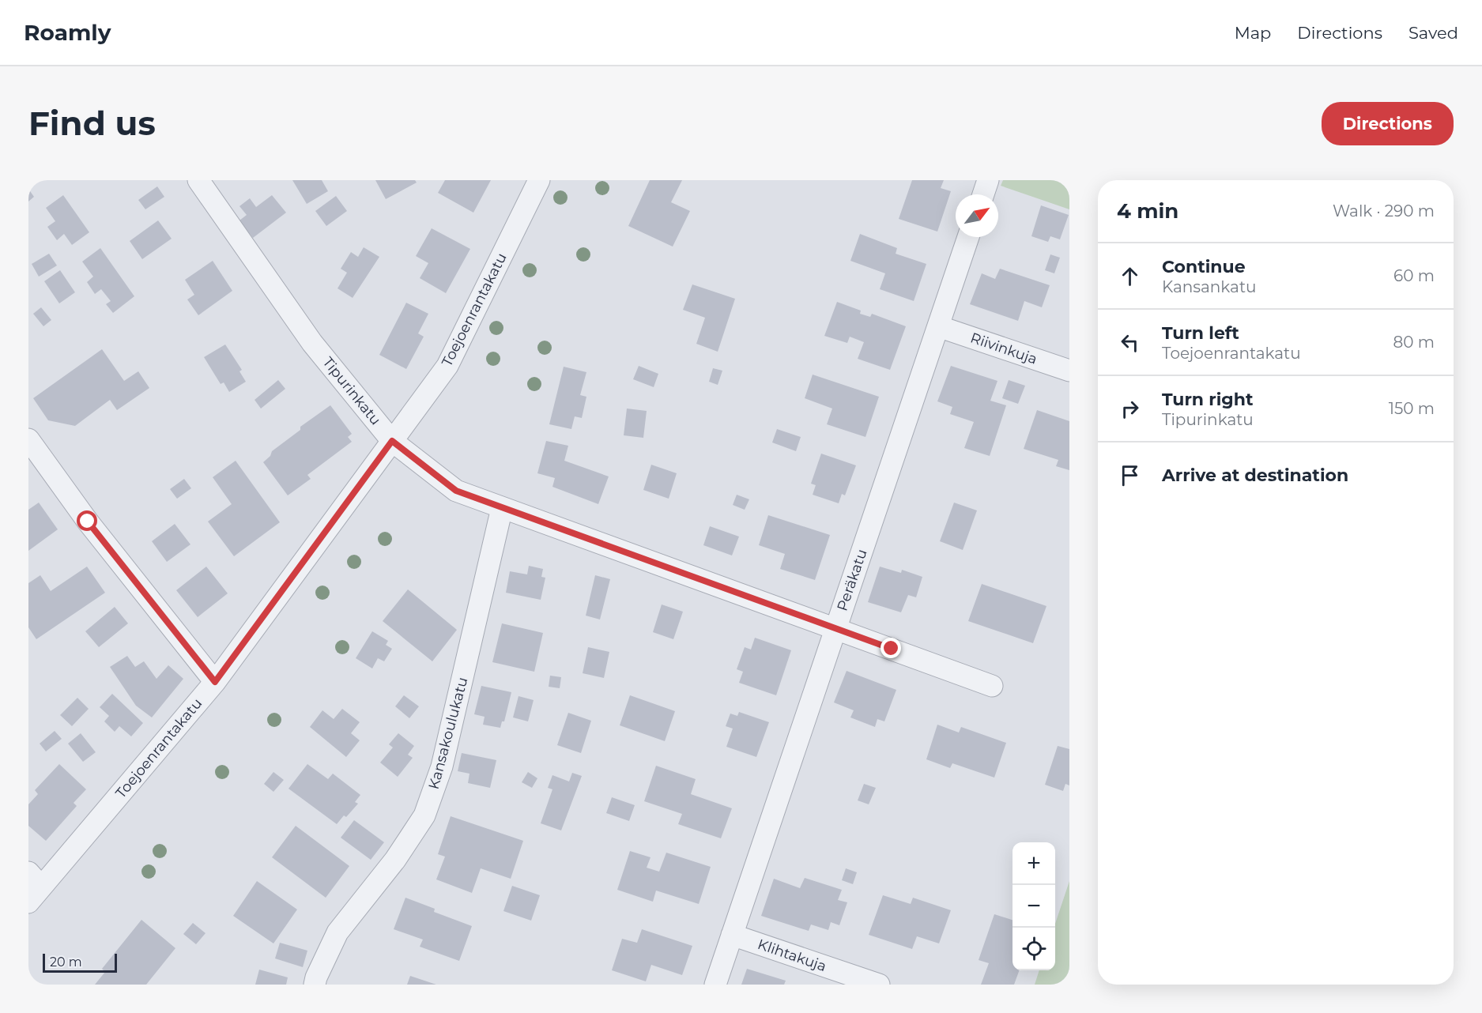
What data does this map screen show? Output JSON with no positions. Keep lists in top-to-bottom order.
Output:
{
  "streets": {
    "street": [
      "Toejoenrantakatu",
      "Riivinkuja",
      "Tipurinkatu",
      "Peräkatu",
      "Kansakoulukatu",
      "Klihtakuja"
    ]
  },
  "crossings": [
    ["Toejoenrantakatu", "Tipurinkatu"],
    ["Riivinkuja", "Peräkatu"],
    ["Tipurinkatu", "Peräkatu"],
    ["Tipurinkatu", "Kansakoulukatu"],
    ["Peräkatu", "Klihtakuja"]
  ],
  "scale_bar": "20 m",
  "north": "top right",
  "page": {
    "header": "Roamly",
    "nav": ["Map", "Directions", "Saved"],
    "buttons": "Directions",
    "title": "Find us",
    "heading": ["4 min", "Walk · 290 m"],
    "list": [
      ["Continue", "Kansankatu", "60 m"],
      ["Turn left", "Toejoenrantakatu", "80 m"],
      ["Turn right", "Tipurinkatu", "150 m"],
      "Arrive at destination"
    ],
    "map_buttons": ["+", "−"],
    "scale": "20 m"
  }
}
